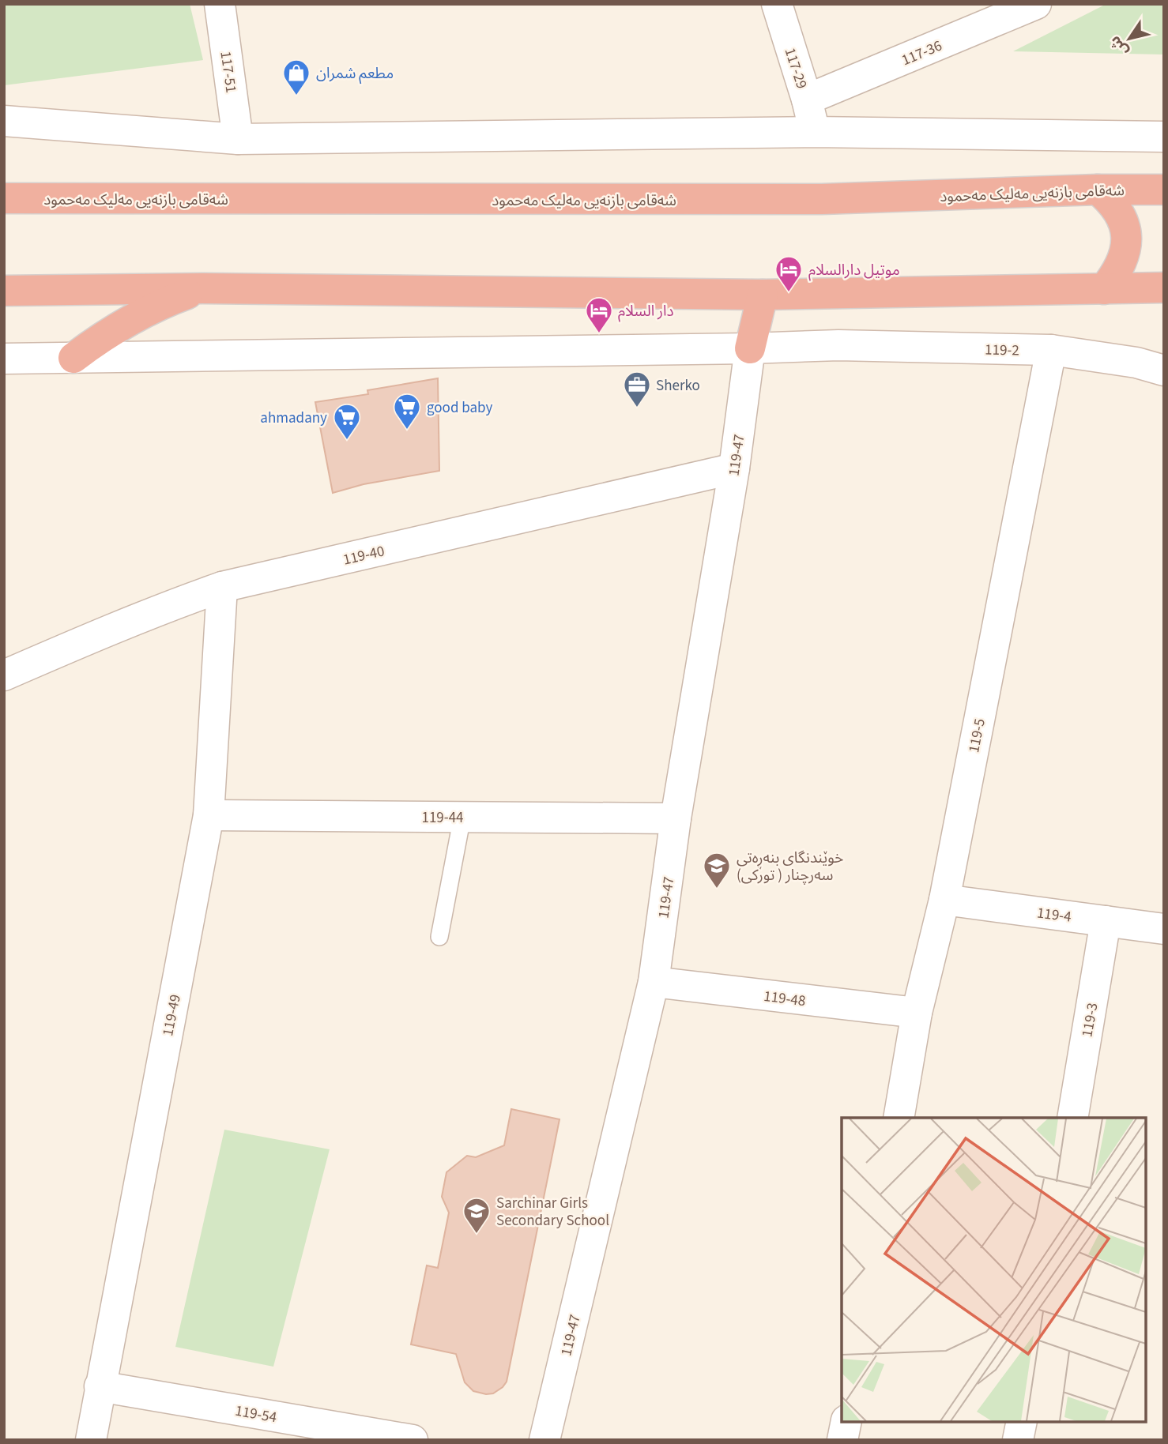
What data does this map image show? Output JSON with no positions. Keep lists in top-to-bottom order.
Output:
{
  "streets": {
    "highway": ["شەقامی بازنەیی مەلیک مەحمود"],
    "street": [
      "117-36",
      "117-29",
      "117-51",
      "119-2",
      "119-47",
      "119-40",
      "119-5",
      "119-44",
      "119-4",
      "119-48",
      "119-49",
      "119-3",
      "119-54"
    ]
  },
  "crossings": [
    ["117-36", "117-29"],
    ["119-2", "119-47"],
    ["119-2", "119-5"],
    ["119-47", "119-40"],
    ["119-47", "119-44"],
    ["119-47", "119-48"],
    ["119-40", "119-49"],
    ["119-5", "119-4"],
    ["119-5", "119-48"],
    ["119-44", "119-49"],
    ["119-4", "119-3"],
    ["119-49", "119-54"]
  ],
  "places": {
    "shop": ["مطعم شمران"],
    "hotel": ["موتيل دارالسلام", "دار السلام"],
    "office": ["Sherko"],
    "supermarket": ["good baby", "ahmadany"],
    "school or university": ["خوێندنگای بنەڕەتی سەرچنار ( تورکی)", "Sarchinar Girls Secondary School"]
  },
  "north": "bottom left"
}
